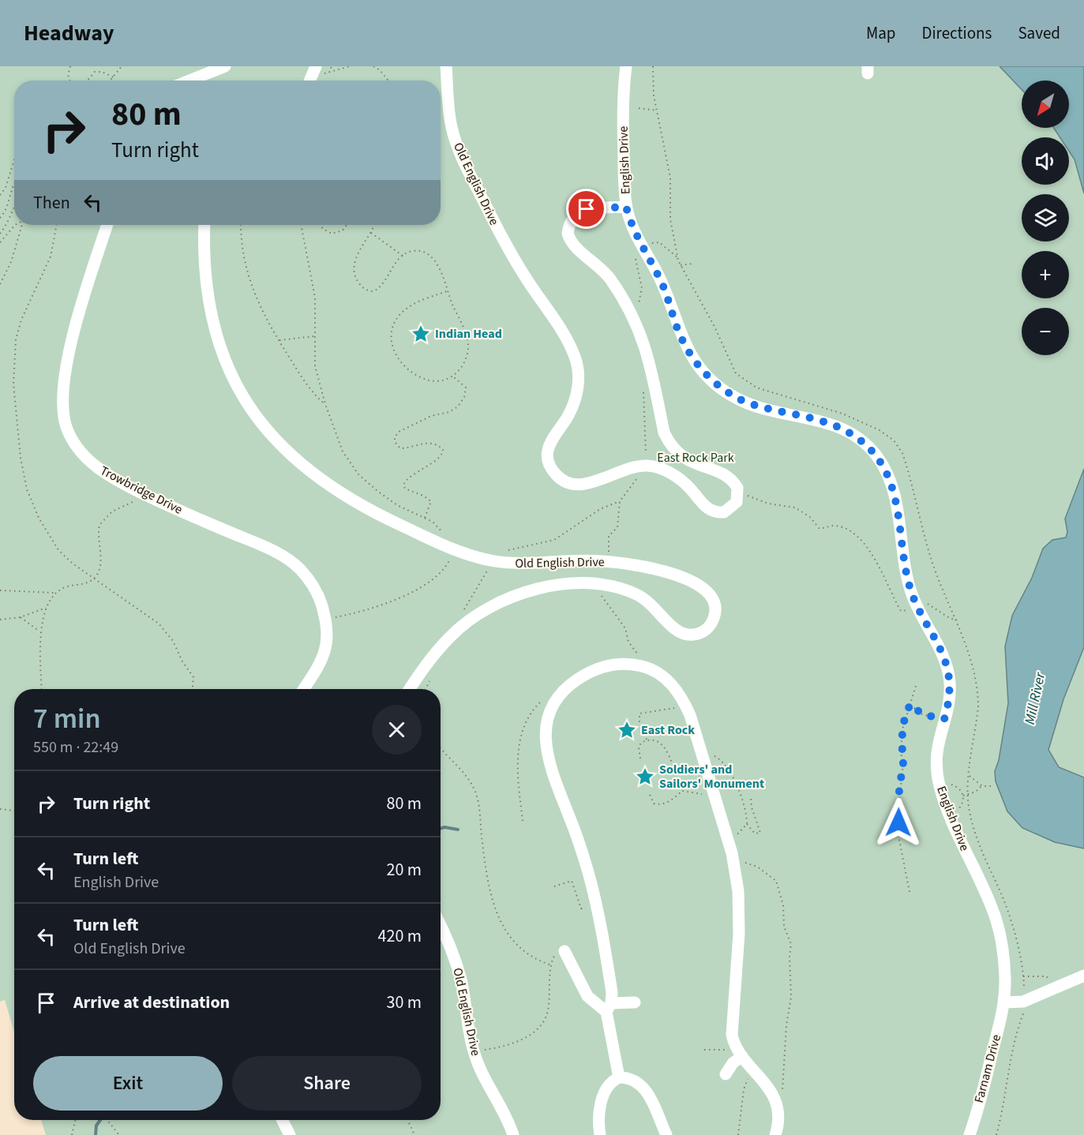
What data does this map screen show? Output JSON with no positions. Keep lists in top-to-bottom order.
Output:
{
  "streets": {
    "street": [
      "English Drive",
      "Old English Drive",
      "Trowbridge Drive",
      "Farnam Drive"
    ]
  },
  "crossings": [
    ["English Drive", "Farnam Drive"]
  ],
  "water": ["Mill River"],
  "parks": ["East Rock Park"],
  "places": {
    "place": ["Indian Head", "East Rock", "Soldiers' and Sailors' Monument"]
  },
  "north": "bottom left",
  "page": {
    "header": "Headway",
    "nav": ["Map", "Directions", "Saved"],
    "map_buttons": ["+", "−"],
    "turn": ["80 m", "Turn right"],
    "then": "Then",
    "heading": ["7 min", "550 m · 22:49"],
    "list": [
      {
        "name": "Turn right",
        "value": "80 m"
      },
      {
        "name": "Turn left",
        "note": "English Drive",
        "value": "20 m"
      },
      {
        "name": "Turn left",
        "note": "Old English Drive",
        "value": "420 m"
      },
      {
        "name": "Arrive at destination",
        "value": "30 m"
      }
    ],
    "buttons": ["Exit", "Share"]
  }
}
